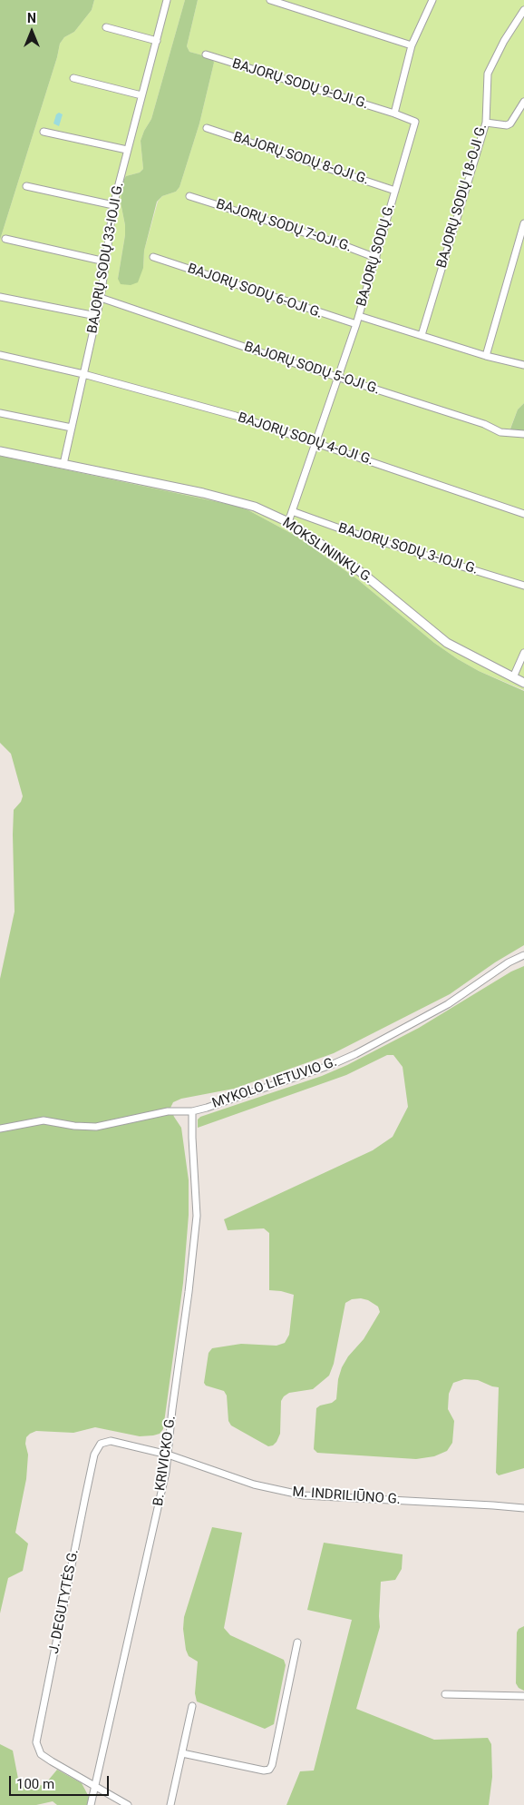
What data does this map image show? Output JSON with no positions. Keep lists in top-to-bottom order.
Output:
{
  "streets": {
    "street": [
      "BAJORŲ SODŲ 9-OJI G.",
      "BAJORŲ SODŲ 8-OJI G.",
      "BAJORŲ SODŲ 18-OJI G.",
      "BAJORŲ SODŲ 7-OJI G.",
      "BAJORŲ SODŲ G.",
      "BAJORŲ SODŲ 33-IOJI G.",
      "BAJORŲ SODŲ 6-OJI G.",
      "BAJORŲ SODŲ 5-OJI G.",
      "BAJORŲ SODŲ 4-OJI G.",
      "BAJORŲ SODŲ 3-IOJI G.",
      "MOKSLININKŲ G.",
      "MYKOLO LIETUVIO G.",
      "B. KRIVICKO G.",
      "M. INDRILIŪNO G.",
      "J. DEGUTYTĖS G."
    ]
  },
  "crossings": [
    ["BAJORŲ SODŲ 9-OJI G.", "BAJORŲ SODŲ G."],
    ["BAJORŲ SODŲ 8-OJI G.", "BAJORŲ SODŲ G."],
    ["BAJORŲ SODŲ 7-OJI G.", "BAJORŲ SODŲ G."],
    ["BAJORŲ SODŲ G.", "BAJORŲ SODŲ 6-OJI G."],
    ["BAJORŲ SODŲ G.", "BAJORŲ SODŲ 5-OJI G."],
    ["BAJORŲ SODŲ G.", "BAJORŲ SODŲ 4-OJI G."],
    ["BAJORŲ SODŲ G.", "BAJORŲ SODŲ 3-IOJI G."],
    ["BAJORŲ SODŲ G.", "MOKSLININKŲ G."],
    ["BAJORŲ SODŲ 33-IOJI G.", "BAJORŲ SODŲ 5-OJI G."],
    ["BAJORŲ SODŲ 33-IOJI G.", "BAJORŲ SODŲ 4-OJI G."],
    ["BAJORŲ SODŲ 33-IOJI G.", "MOKSLININKŲ G."],
    ["MYKOLO LIETUVIO G.", "B. KRIVICKO G."],
    ["B. KRIVICKO G.", "M. INDRILIŪNO G."],
    ["B. KRIVICKO G.", "J. DEGUTYTĖS G."],
    ["M. INDRILIŪNO G.", "J. DEGUTYTĖS G."]
  ],
  "scale_bar": "100 m",
  "north": "top"
}
